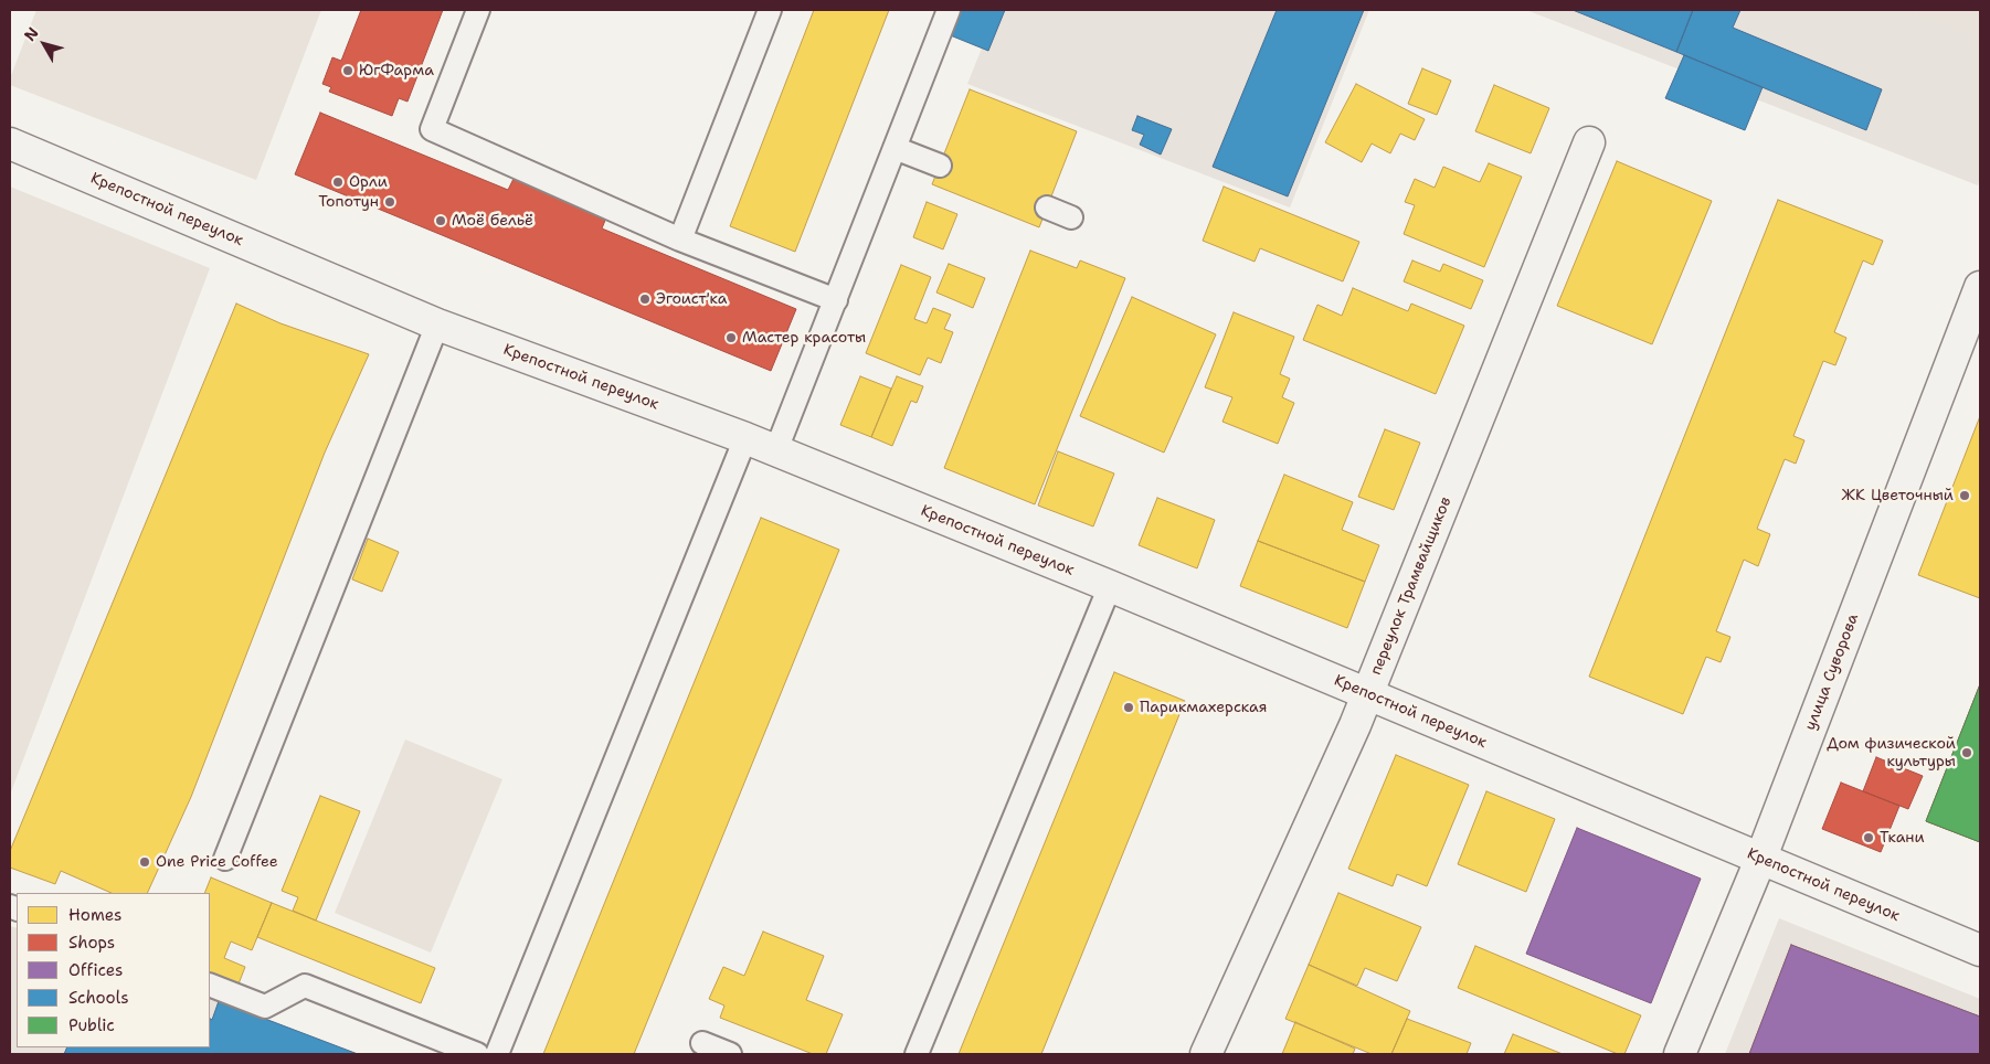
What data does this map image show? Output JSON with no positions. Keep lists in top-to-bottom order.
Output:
{
  "streets": {
    "street": ["Крепостной переулок", "переулок Трамвайщиков", "улица Суворова"]
  },
  "crossings": [
    ["Крепостной переулок", "переулок Трамвайщиков"],
    ["Крепостной переулок", "улица Суворова"]
  ],
  "places": [
    "ЮгФарма",
    "Орли",
    "Топотун",
    "Моё бельё",
    "Эгоист'ка",
    "Мастер красоты",
    "ЖК Цветочный",
    "Парикмахерская",
    "Дом физической культуры",
    "Ткани",
    "One Price Coffee"
  ],
  "legend": [
    "Homes",
    "Shops",
    "Offices",
    "Schools",
    "Public"
  ],
  "north": "top left"
}
